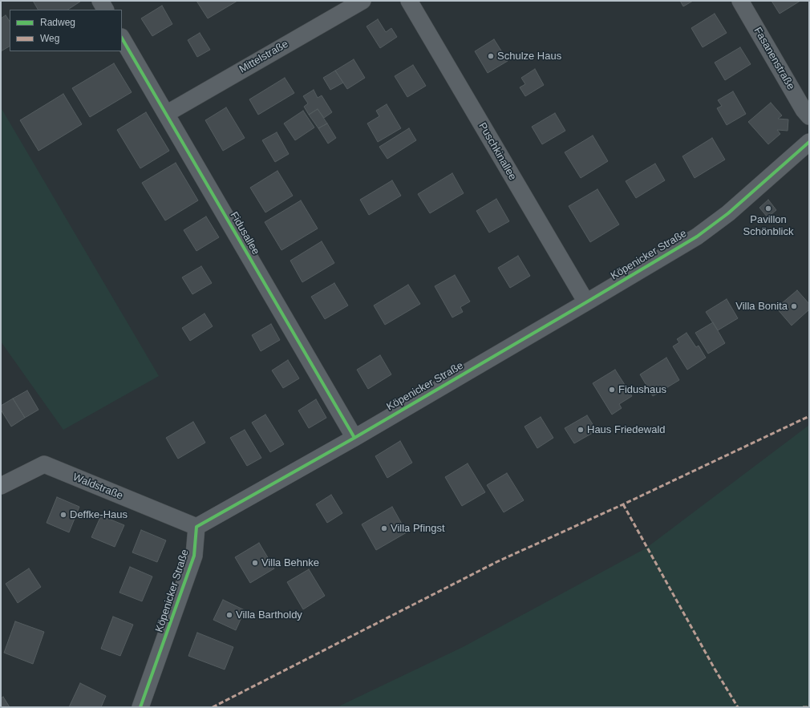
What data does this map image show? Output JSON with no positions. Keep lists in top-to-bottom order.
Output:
{
  "streets": {
    "street": [
      "Mittelstraße",
      "Fasanenstraße",
      "Puschkinallee",
      "Fidusallee",
      "Köpenicker Straße",
      "Waldstraße"
    ]
  },
  "crossings": [
    ["Mittelstraße", "Fidusallee"],
    ["Puschkinallee", "Köpenicker Straße"],
    ["Fidusallee", "Köpenicker Straße"],
    ["Köpenicker Straße", "Waldstraße"]
  ],
  "places": [
    "Schulze Haus",
    "Pavillon Schönblick",
    "Villa Bonita",
    "Fidushaus",
    "Haus Friedewald",
    "Deffke-Haus",
    "Villa Pfingst",
    "Villa Behnke",
    "Villa Bartholdy"
  ],
  "legend": ["Radweg", "Weg"]
}
